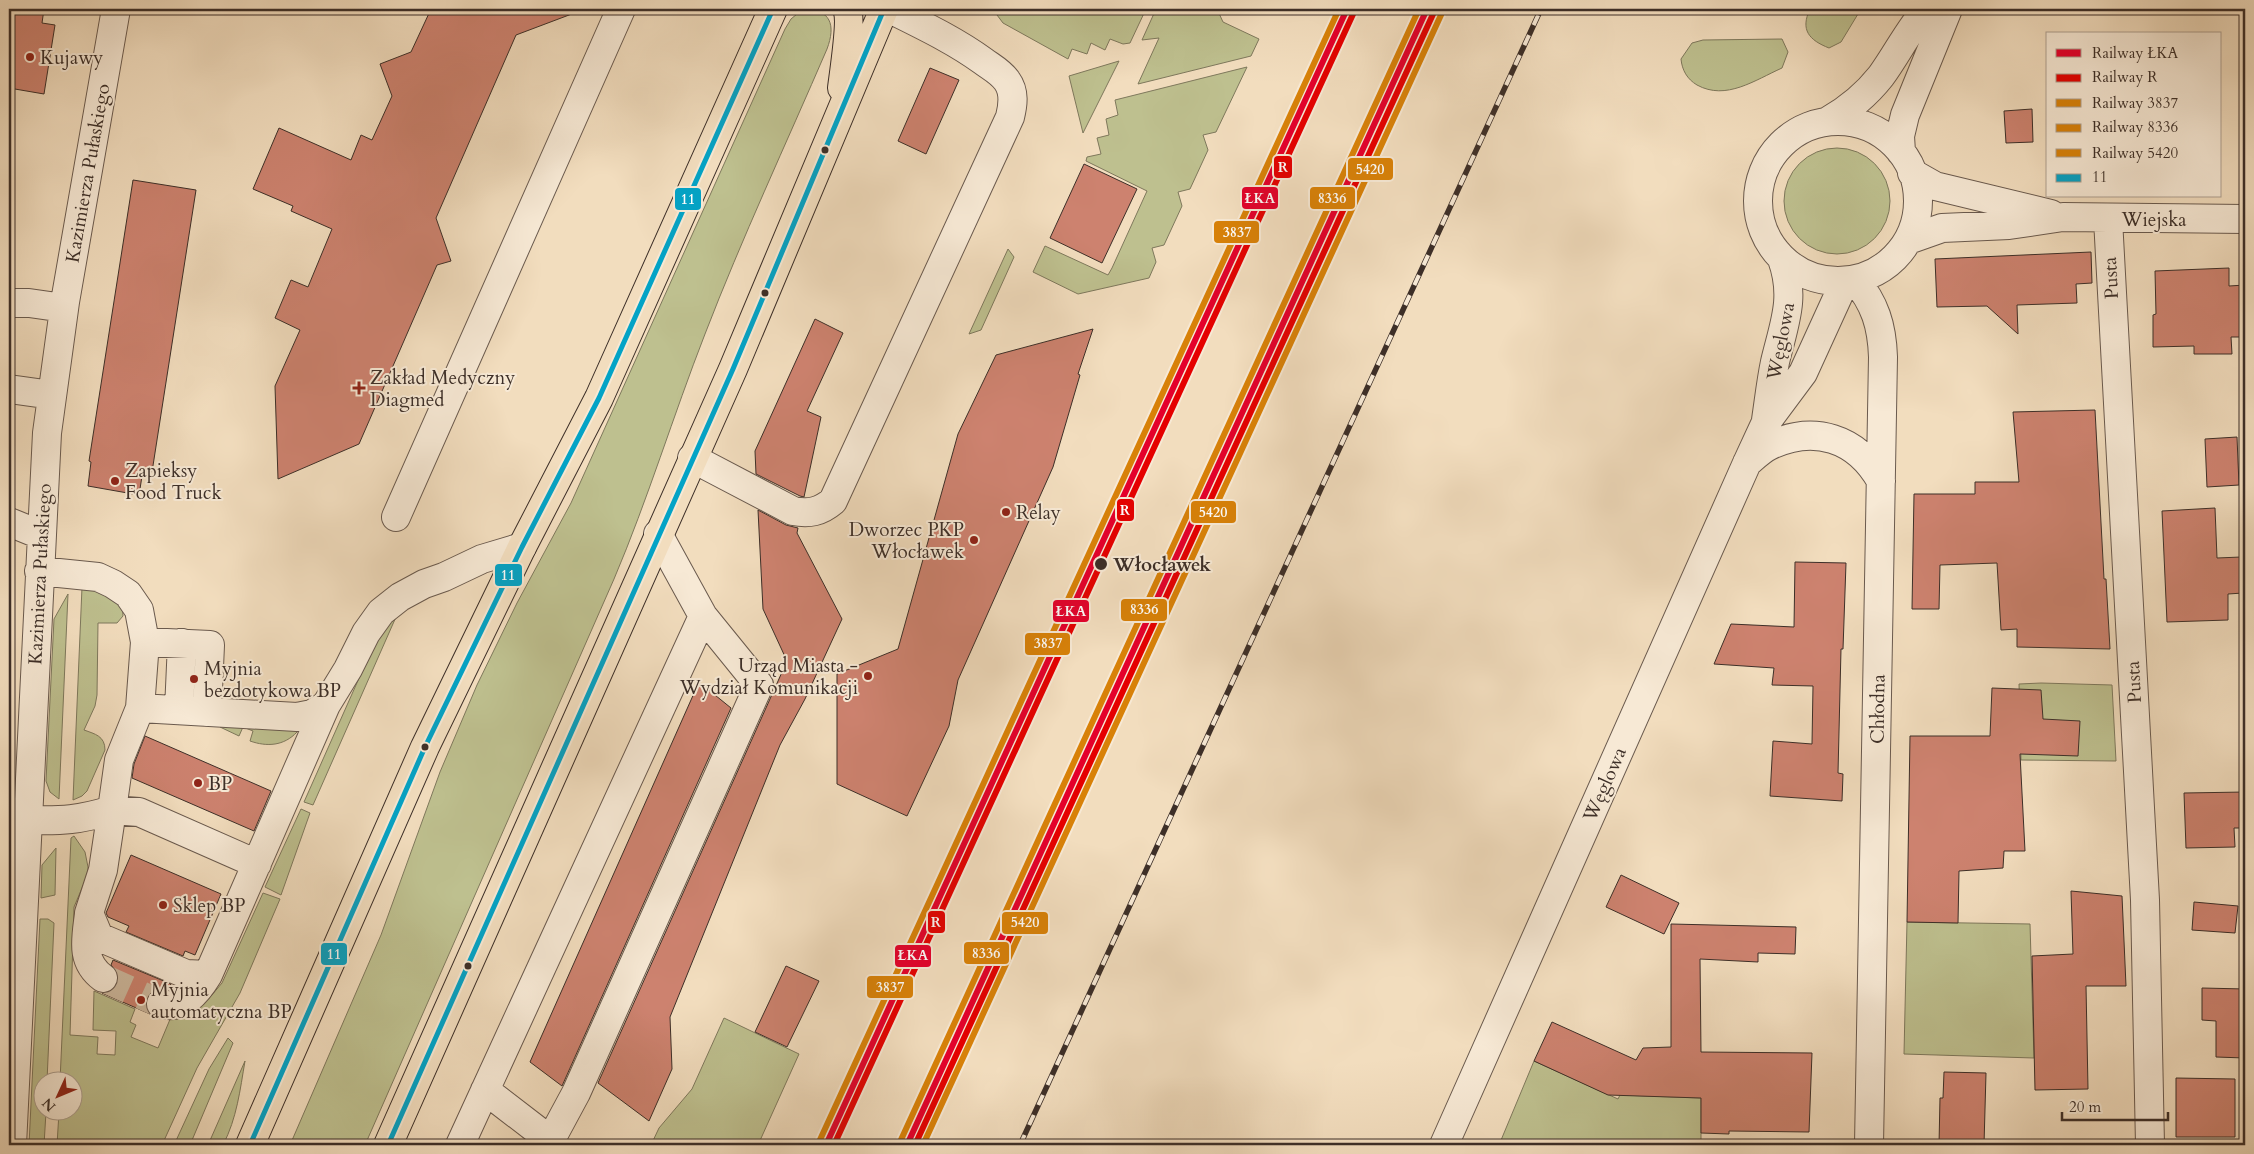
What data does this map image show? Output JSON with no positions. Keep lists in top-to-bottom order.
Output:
{
  "streets": {
    "street": [
      "Kazimierza Pułaskiego",
      "Wiejska",
      "Pusta",
      "Węglowa",
      "Chłodna"
    ]
  },
  "crossings": [
    ["Wiejska", "Pusta"],
    ["Wiejska", "Węglowa"],
    ["Wiejska", "Chłodna"],
    ["Węglowa", "Chłodna"]
  ],
  "places": {
    "other": [
      "Kujawy",
      "Zapieksy Food Truck",
      "Relay",
      "Dworzec PKP Włocławek",
      "Włocławek",
      "Urząd Miasta - Wydział Komunikacji",
      "Myjnia bezdotykowa BP",
      "BP",
      "Sklep BP",
      "Myjnia automatyczna BP"
    ],
    "health": ["Zakład Medyczny Diagmed"]
  },
  "lines": [
    "rail line ŁKA",
    "rail line 3837",
    "rail line 8336",
    "transit line 11",
    "rail line R",
    "rail line 5420"
  ],
  "legend": [
    "Railway ŁKA",
    "Railway R",
    "Railway 3837",
    "Railway 8336",
    "Railway 5420",
    "11"
  ],
  "scale_bar": "20 m",
  "north": "bottom left"
}
